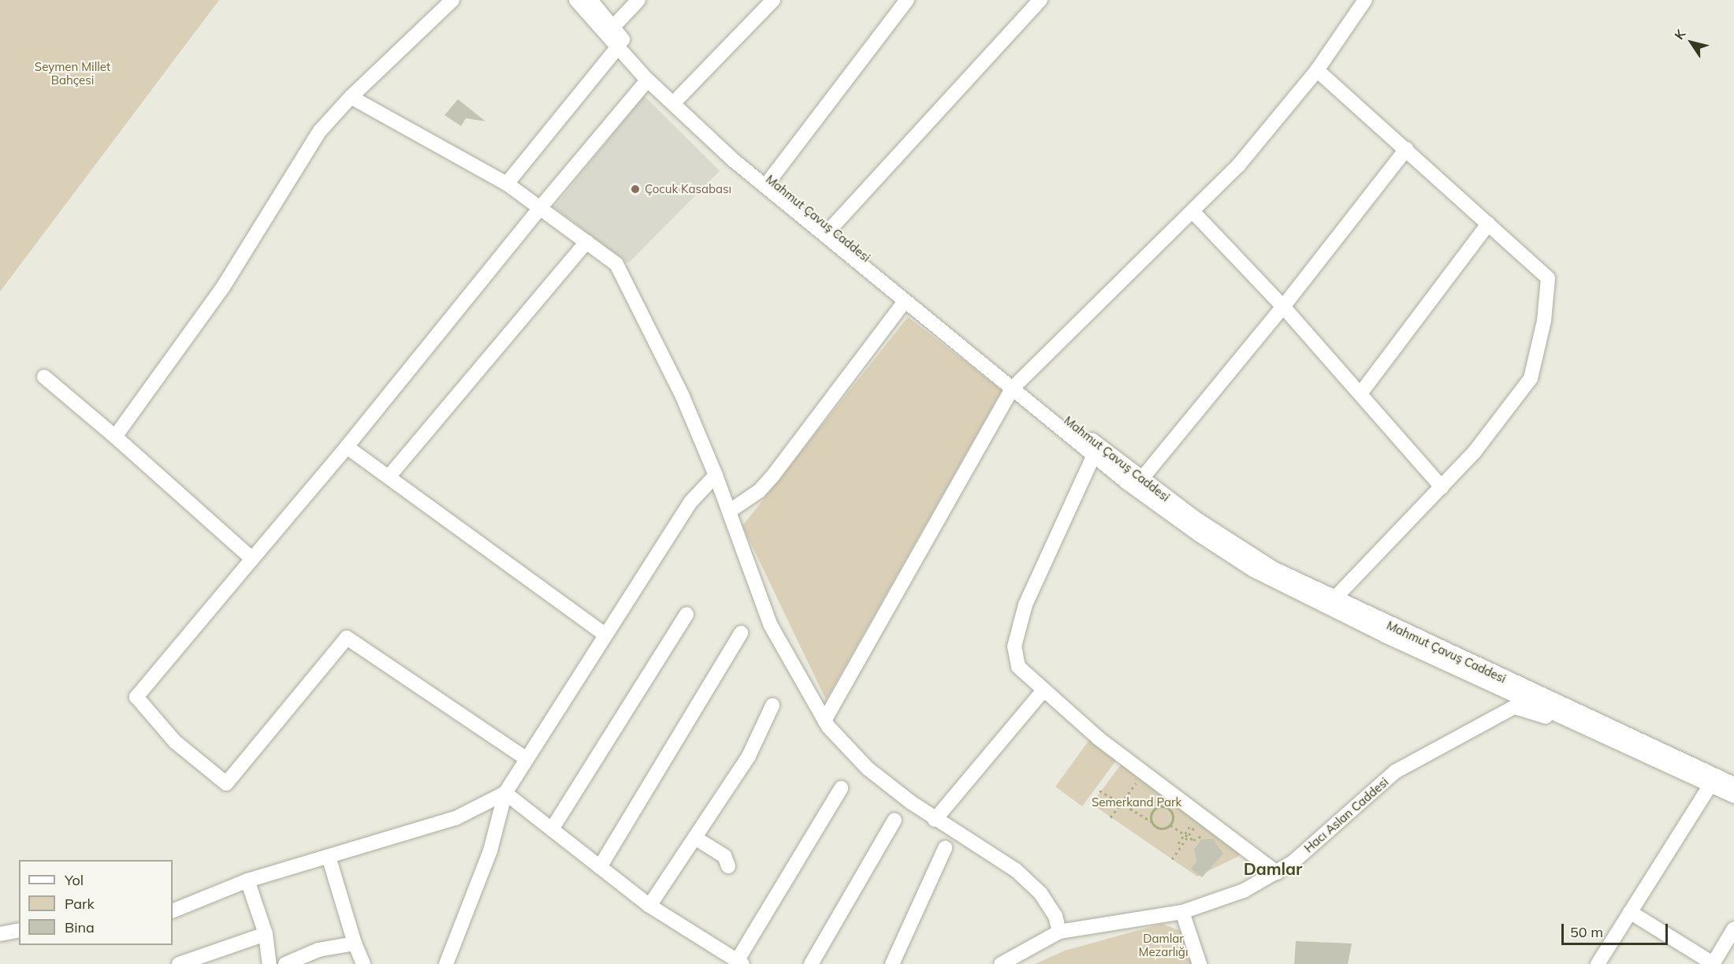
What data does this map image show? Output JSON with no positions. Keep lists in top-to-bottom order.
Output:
{
  "streets": {
    "street": ["Mahmut Çavuş Caddesi", "Hacı Aslan Caddesi"]
  },
  "districts": ["Damlar"],
  "parks": ["Seymen Millet Bahçesi", "Semerkand Park", "Damlar Mezarlığı"],
  "places": ["Çocuk Kasabası"],
  "legend": ["Yol", "Park", "Bina"],
  "scale_bar": "50 m",
  "north": "top left"
}
